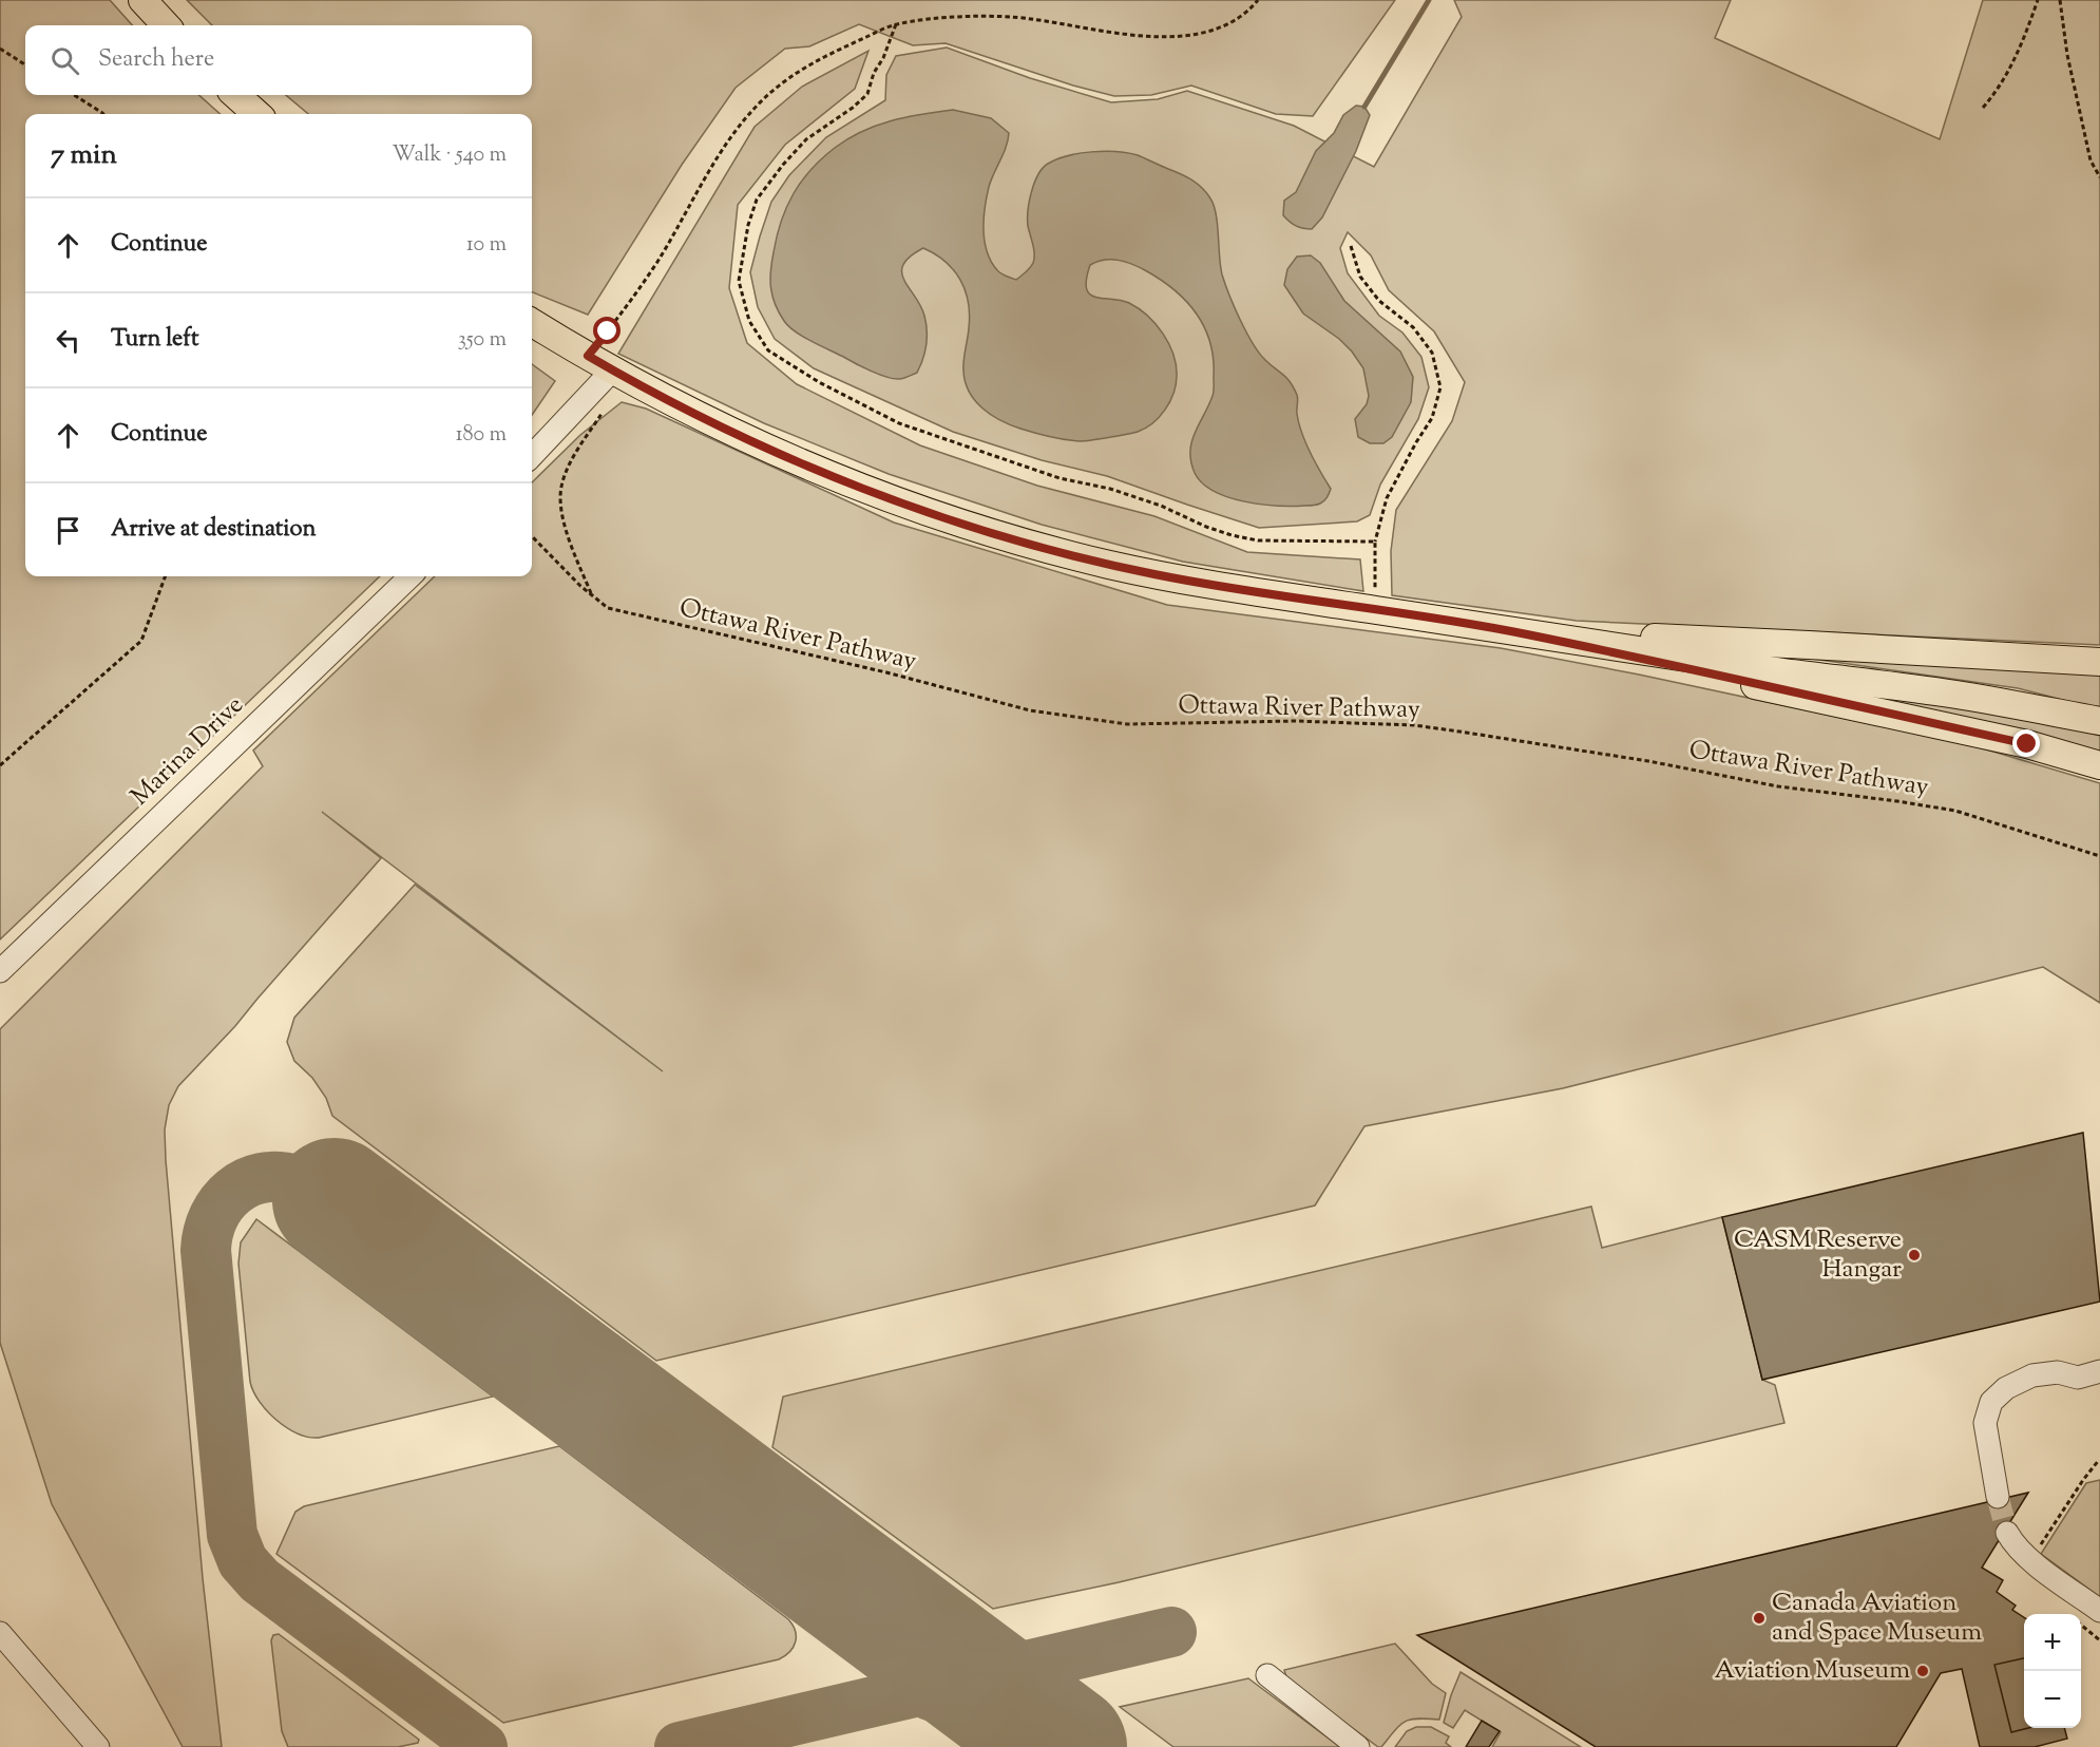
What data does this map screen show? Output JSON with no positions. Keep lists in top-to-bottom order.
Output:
{
  "streets": {
    "street": ["Marina Drive"],
    "path": ["Ottawa River Pathway"]
  },
  "places": ["CASM Reserve Hangar", "Canada Aviation and Space Museum", "Aviation Museum"],
  "page": {
    "search": "Search here",
    "heading": ["7 min", "Walk · 540 m"],
    "list": [
      ["Continue", "10 m"],
      ["Turn left", "350 m"],
      ["Continue", "180 m"],
      "Arrive at destination"
    ],
    "map_buttons": ["+", "−"]
  }
}
